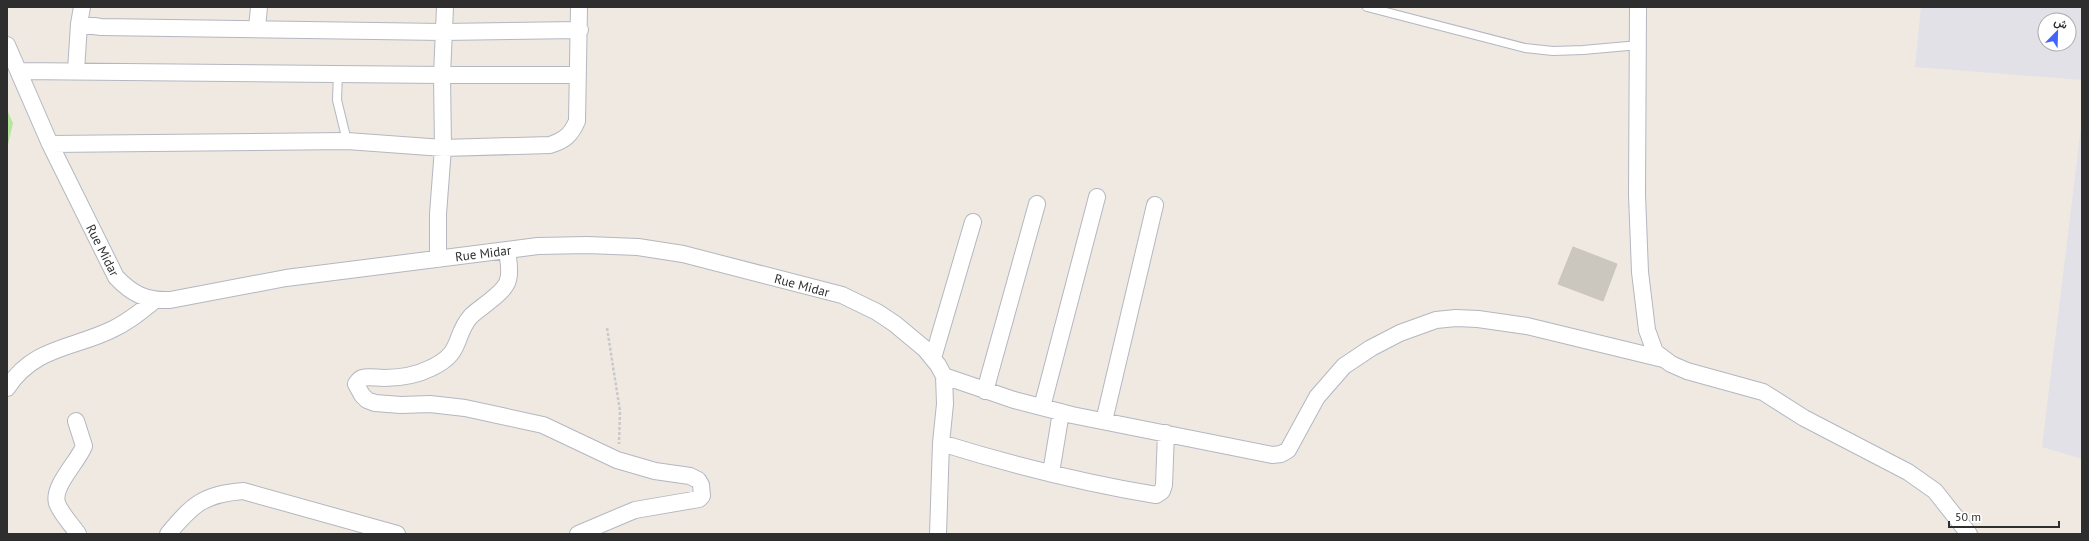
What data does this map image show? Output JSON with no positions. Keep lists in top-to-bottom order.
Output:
{
  "streets": {
    "street": ["Rue Midar"]
  },
  "scale_bar": "50 m",
  "north": "top right"
}
